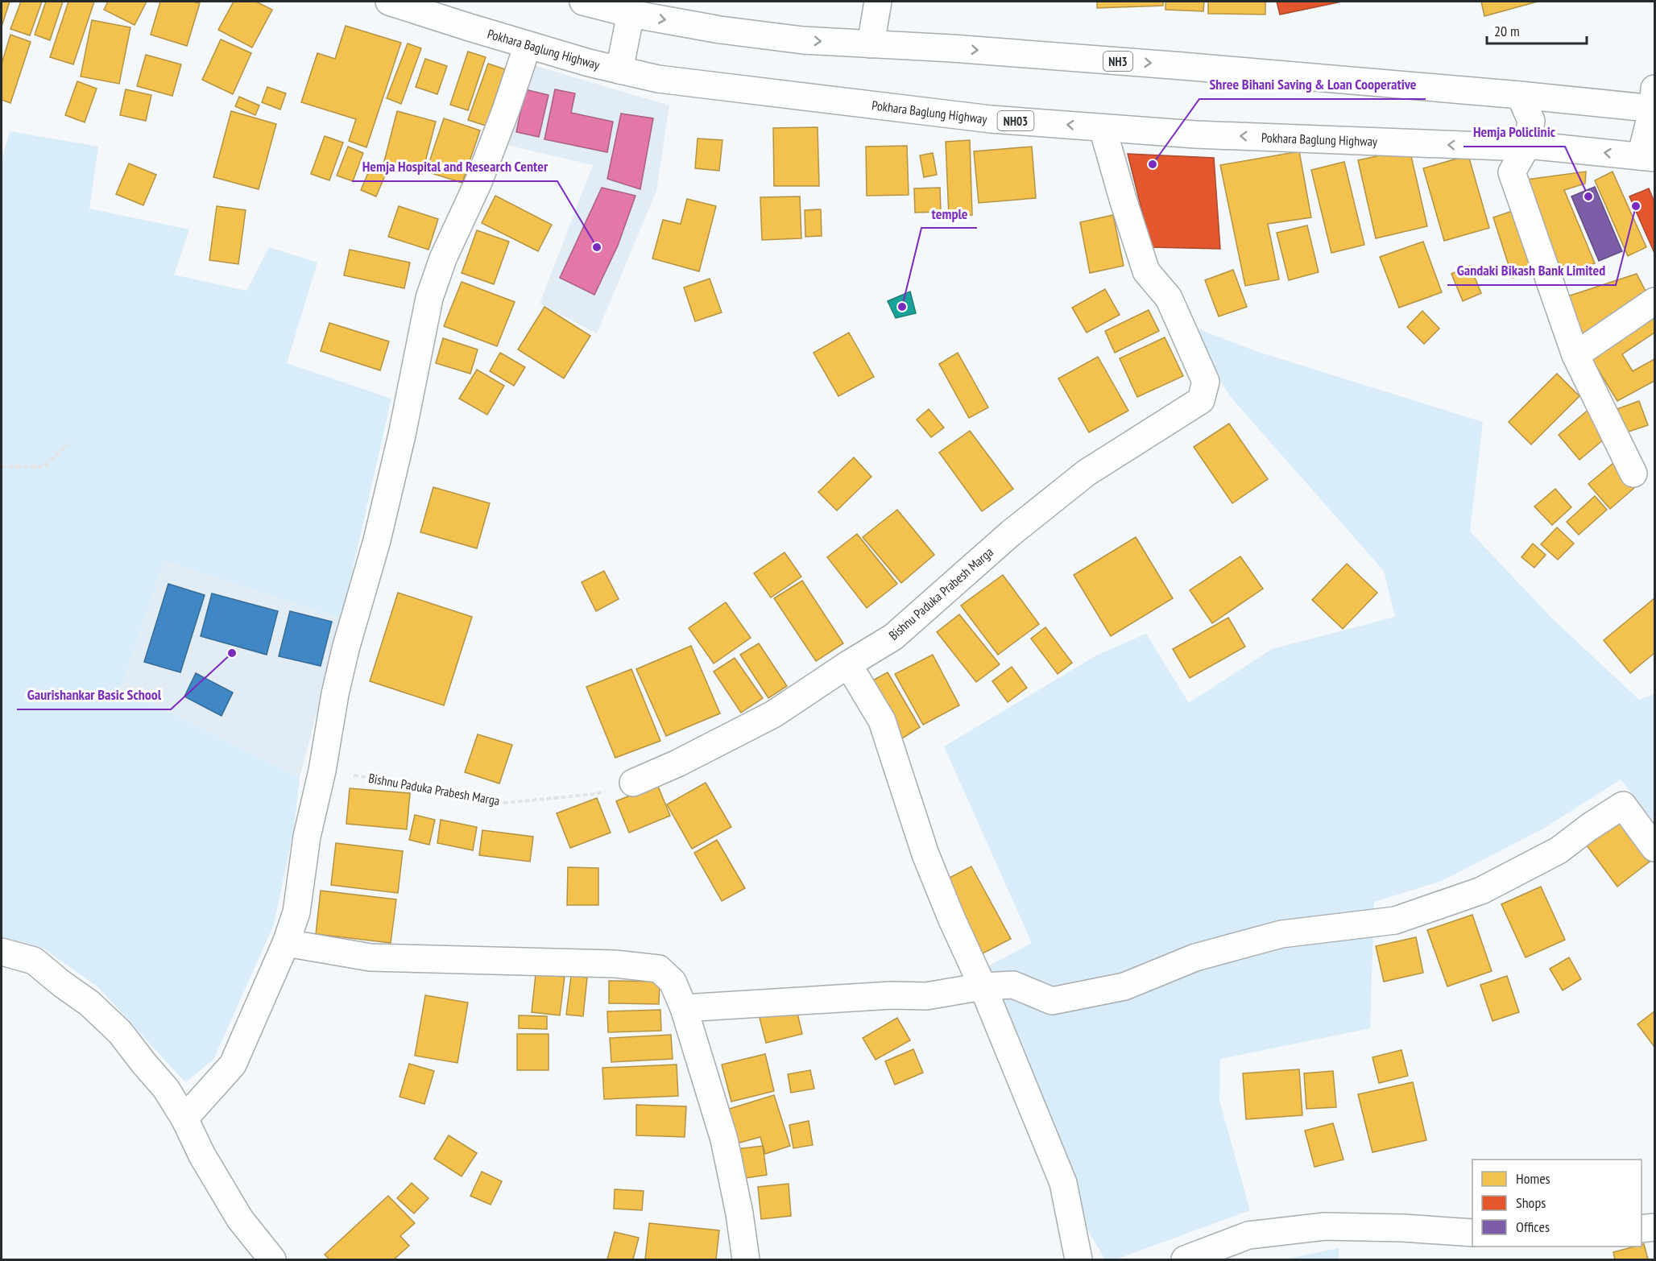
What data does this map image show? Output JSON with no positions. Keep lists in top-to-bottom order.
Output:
{
  "streets": {
    "main road": [
      "Pokhara Baglung Highway",
      "NH3",
      "NH03",
      "Bishnu Paduka Prabesh Marga"
    ]
  },
  "crossings": [
    ["Pokhara Baglung Highway", "Bishnu Paduka Prabesh Marga"]
  ],
  "places": [
    "Shree Bihani Saving & Loan Cooperative",
    "Hemja Policlinic",
    "Gandaki Bikash Bank Limited",
    "Hemja Hospital and Research Center",
    "temple",
    "Gaurishankar Basic School"
  ],
  "legend": ["Homes", "Shops", "Offices"],
  "scale_bar": "20 m"
}
